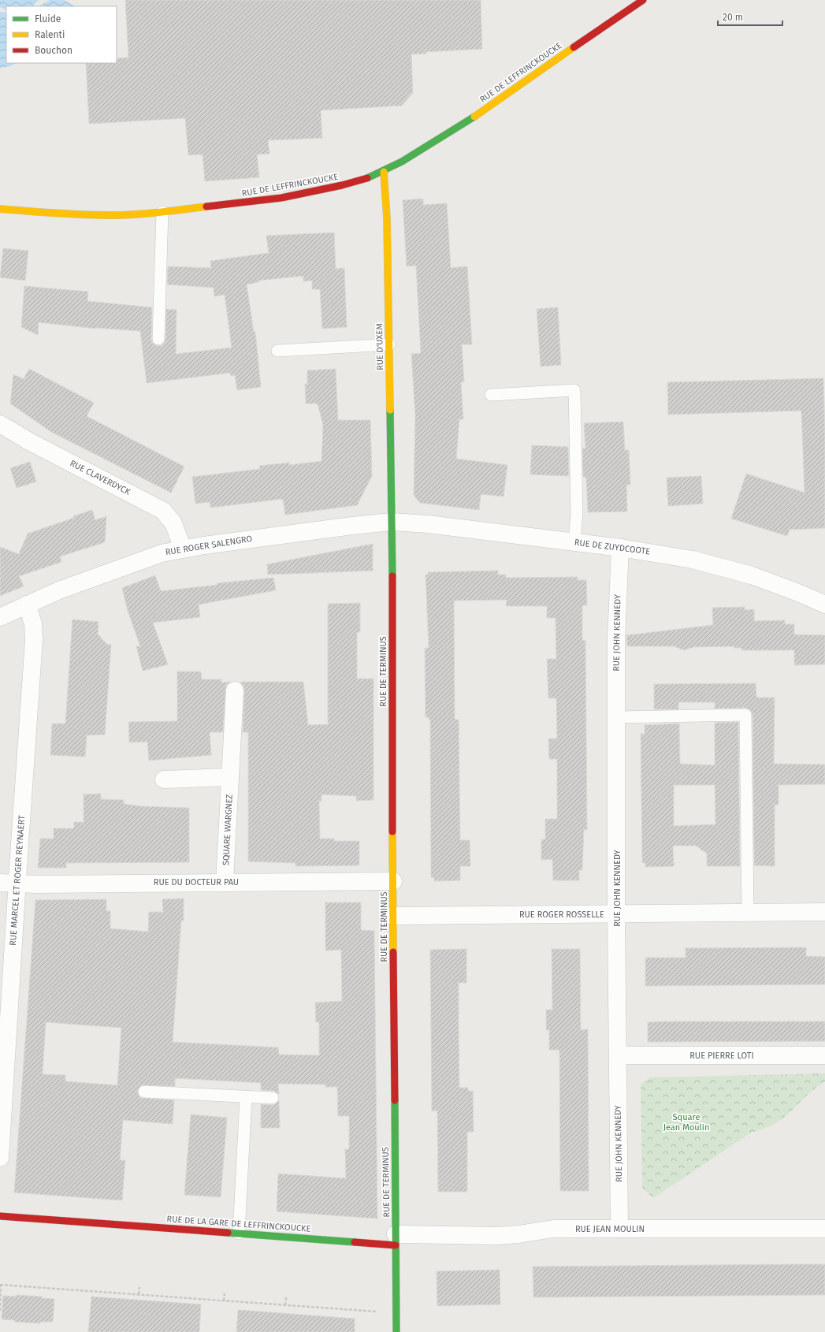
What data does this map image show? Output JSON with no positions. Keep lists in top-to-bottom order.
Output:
{
  "streets": {
    "main road": [
      "RUE DE LEFFRINCKOUCKE",
      "RUE D'UXEM",
      "RUE DE TERMINUS",
      "RUE DE LA GARE DE LEFFRINCKOUCKE"
    ],
    "street": [
      "RUE CLAVERDYCK",
      "RUE ROGER SALENGRO",
      "RUE DE ZUYDCOOTE",
      "RUE JOHN KENNEDY",
      "SQUARE WARGNEZ",
      "RUE MARCEL ET ROGER REYNAERT",
      "RUE DU DOCTEUR PAU",
      "RUE ROGER ROSSELLE",
      "RUE PIERRE LOTI",
      "RUE JEAN MOULIN"
    ]
  },
  "crossings": [
    ["RUE DE LEFFRINCKOUCKE", "RUE D'UXEM"],
    ["RUE D'UXEM", "RUE ROGER SALENGRO"],
    ["RUE D'UXEM", "RUE DE ZUYDCOOTE"],
    ["RUE D'UXEM", "RUE DE TERMINUS"],
    ["RUE CLAVERDYCK", "RUE ROGER SALENGRO"],
    ["RUE ROGER SALENGRO", "RUE DE ZUYDCOOTE"],
    ["RUE ROGER SALENGRO", "RUE DE TERMINUS"],
    ["RUE ROGER SALENGRO", "RUE MARCEL ET ROGER REYNAERT"],
    ["RUE DE ZUYDCOOTE", "RUE JOHN KENNEDY"],
    ["RUE DE ZUYDCOOTE", "RUE DE TERMINUS"],
    ["RUE JOHN KENNEDY", "RUE ROGER ROSSELLE"],
    ["RUE JOHN KENNEDY", "RUE PIERRE LOTI"],
    ["RUE JOHN KENNEDY", "RUE JEAN MOULIN"],
    ["RUE DE TERMINUS", "RUE DU DOCTEUR PAU"],
    ["RUE DE TERMINUS", "RUE ROGER ROSSELLE"],
    ["RUE DE TERMINUS", "RUE DE LA GARE DE LEFFRINCKOUCKE"],
    ["RUE DE TERMINUS", "RUE JEAN MOULIN"],
    ["SQUARE WARGNEZ", "RUE DU DOCTEUR PAU"],
    ["RUE MARCEL ET ROGER REYNAERT", "RUE DU DOCTEUR PAU"],
    ["RUE DE LA GARE DE LEFFRINCKOUCKE", "RUE JEAN MOULIN"]
  ],
  "parks": ["Square Jean Moulin"],
  "legend": ["Fluide", "Ralenti", "Bouchon"],
  "scale_bar": "20 m"
}
